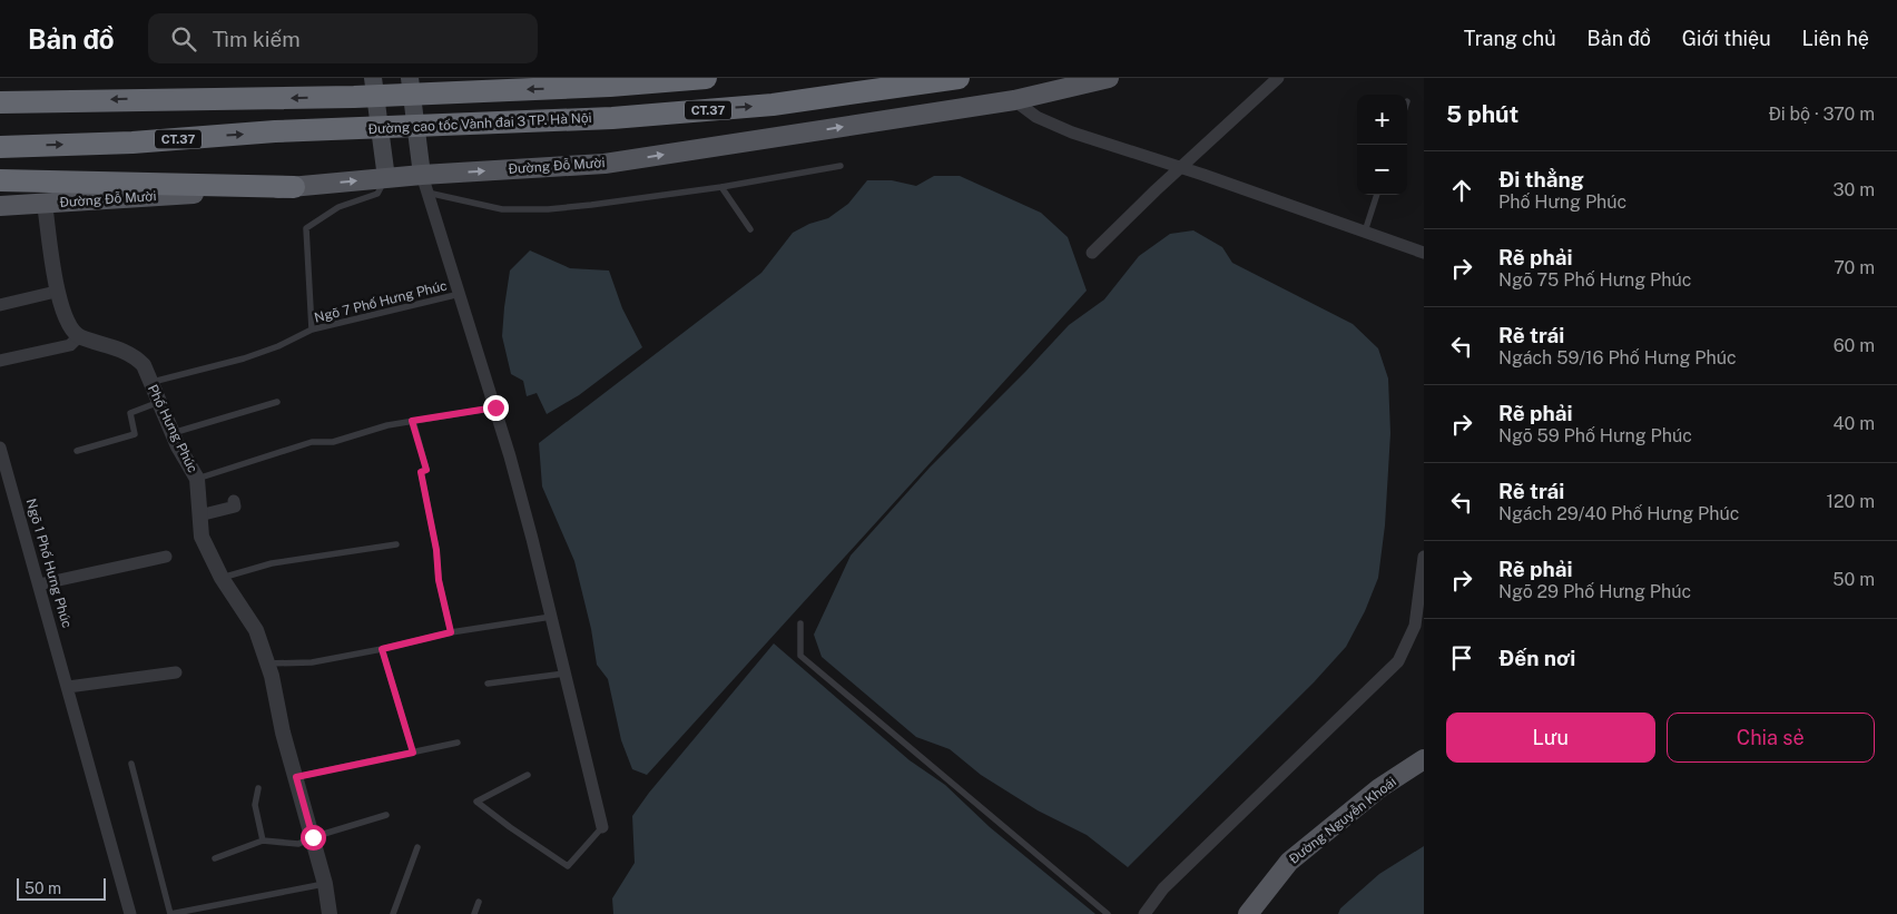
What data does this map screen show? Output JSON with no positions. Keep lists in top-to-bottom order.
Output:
{
  "streets": {
    "highway": ["CT.37", "Đường cao tốc Vành đai 3 TP. Hà Nội"],
    "main road": ["Đường Đỗ Mười", "Đường Nguyễn Khoái"],
    "street": ["Phố Hưng Phúc", "Ngõ 1 Phố Hưng Phúc"],
    "lane": ["Ngõ 7 Phố Hưng Phúc"]
  },
  "crossings": [
    ["Ngõ 7 Phố Hưng Phúc", "Phố Hưng Phúc"]
  ],
  "one_way": ["Đường Đỗ Mười"],
  "scale_bar": "50 m",
  "page": {
    "header": "Bản đồ",
    "search": "Tìm kiếm",
    "nav": [
      "Trang chủ",
      "Bản đồ",
      "Giới thiệu",
      "Liên hệ"
    ],
    "heading": ["5 phút", "Đi bộ · 370 m"],
    "map_buttons": ["+", "−"],
    "list": [
      ["Đi thẳng", "Phố Hưng Phúc", "30 m"],
      ["Rẽ phải", "Ngõ 75 Phố Hưng Phúc", "70 m"],
      ["Rẽ trái", "Ngách 59/16 Phố Hưng Phúc", "60 m"],
      ["Rẽ phải", "Ngõ 59 Phố Hưng Phúc", "40 m"],
      ["Rẽ trái", "Ngách 29/40 Phố Hưng Phúc", "120 m"],
      ["Rẽ phải", "Ngõ 29 Phố Hưng Phúc", "50 m"],
      "Đến nơi"
    ],
    "buttons": ["Lưu", "Chia sẻ"],
    "scale": "50 m"
  }
}
